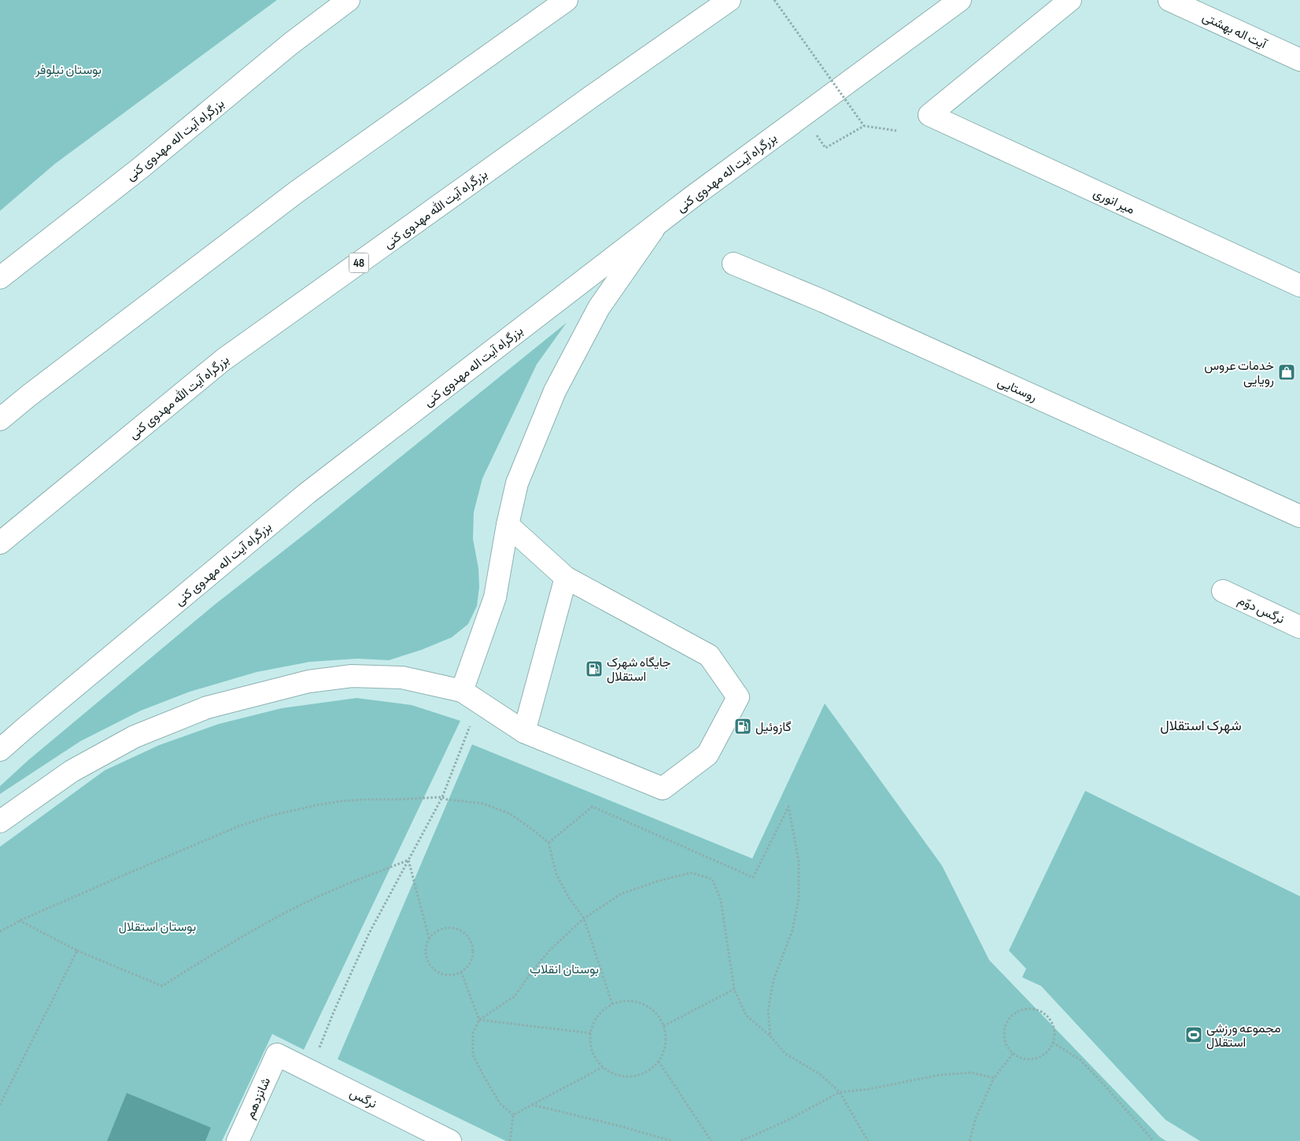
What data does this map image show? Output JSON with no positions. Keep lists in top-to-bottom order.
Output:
{
  "streets": {
    "main road": [
      "آیت اله بهشتی",
      "بزرگراه آیت اله مهدوی کنی",
      "میر انوری",
      "بزرگراه آیت الله مهدوی کنی",
      "48",
      "روستایی",
      "نرگس دوّم",
      "شانزدهم",
      "نرگس"
    ]
  },
  "crossings": [
    ["شانزدهم", "نرگس"]
  ],
  "districts": ["شهرک استقلال"],
  "parks": ["بوستان نیلوفر", "بوستان استقلال", "بوستان انقلاب"],
  "places": {
    "shop": ["خدمات عروس رویایی"],
    "fuel station": ["جایگاه شهرک استقلال", "گازوئیل"],
    "sports": ["مجموعه ورزشی استقلال"]
  }
}
